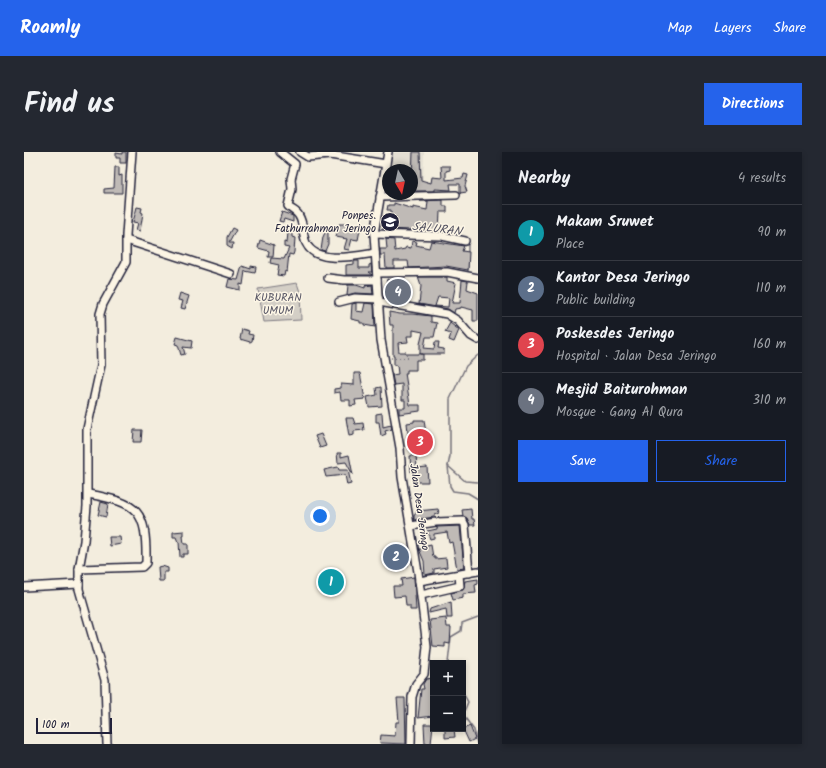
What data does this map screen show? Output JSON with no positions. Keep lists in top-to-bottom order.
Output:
{
  "streets": {
    "street": ["Jalan Desa Jeringo"]
  },
  "water": ["SALURAN"],
  "parks": ["KUBURAN UMUM"],
  "places": {
    "school or university": ["Ponpes. Fathurrahman Jeringo"]
  },
  "scale_bar": "100 m",
  "north": "bottom",
  "page": {
    "header": "Roamly",
    "nav": ["Map", "Layers", "Share"],
    "title": "Find us",
    "buttons": [
      "Directions",
      ["Save", "Share"]
    ],
    "heading": ["Nearby", "4 results"],
    "list": [
      {
        "mark": "1",
        "name": "Makam Sruwet",
        "note": "Place",
        "value": "90 m"
      },
      {
        "mark": "2",
        "name": "Kantor Desa Jeringo",
        "note": "Public building",
        "value": "110 m"
      },
      {
        "mark": "3",
        "name": "Poskesdes Jeringo",
        "note": "Hospital · Jalan Desa Jeringo",
        "value": "160 m"
      },
      {
        "mark": "4",
        "name": "Mesjid Baiturohman",
        "note": "Mosque · Gang Al Qura",
        "value": "310 m"
      }
    ],
    "pins": [
      "4",
      "3",
      "2",
      "1"
    ],
    "map_buttons": ["+", "−"],
    "scale": "100 m"
  }
}
